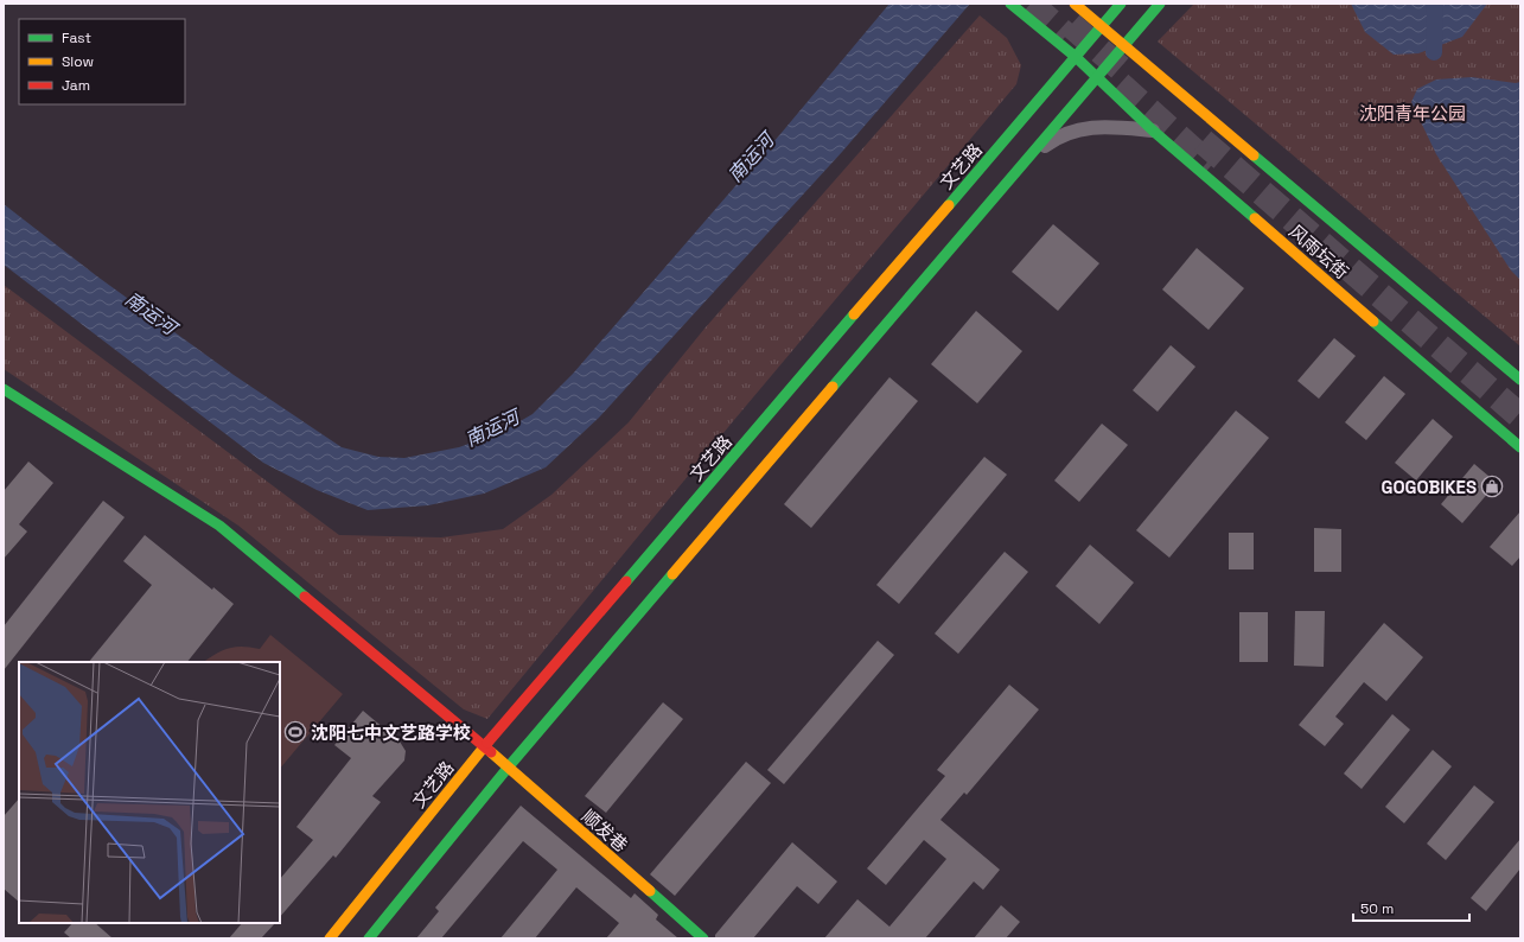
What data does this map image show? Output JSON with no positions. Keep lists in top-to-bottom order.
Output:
{
  "streets": {
    "main road": ["文艺路", "风雨坛街", "顺发巷"]
  },
  "crossings": [
    ["文艺路", "风雨坛街"],
    ["文艺路", "顺发巷"]
  ],
  "water": ["南运河"],
  "parks": ["沈阳青年公园"],
  "places": {
    "shop": ["GOGOBIKES"],
    "sports": ["沈阳七中文艺路学校"]
  },
  "legend": ["Fast", "Slow", "Jam"],
  "scale_bar": "50 m"
}
